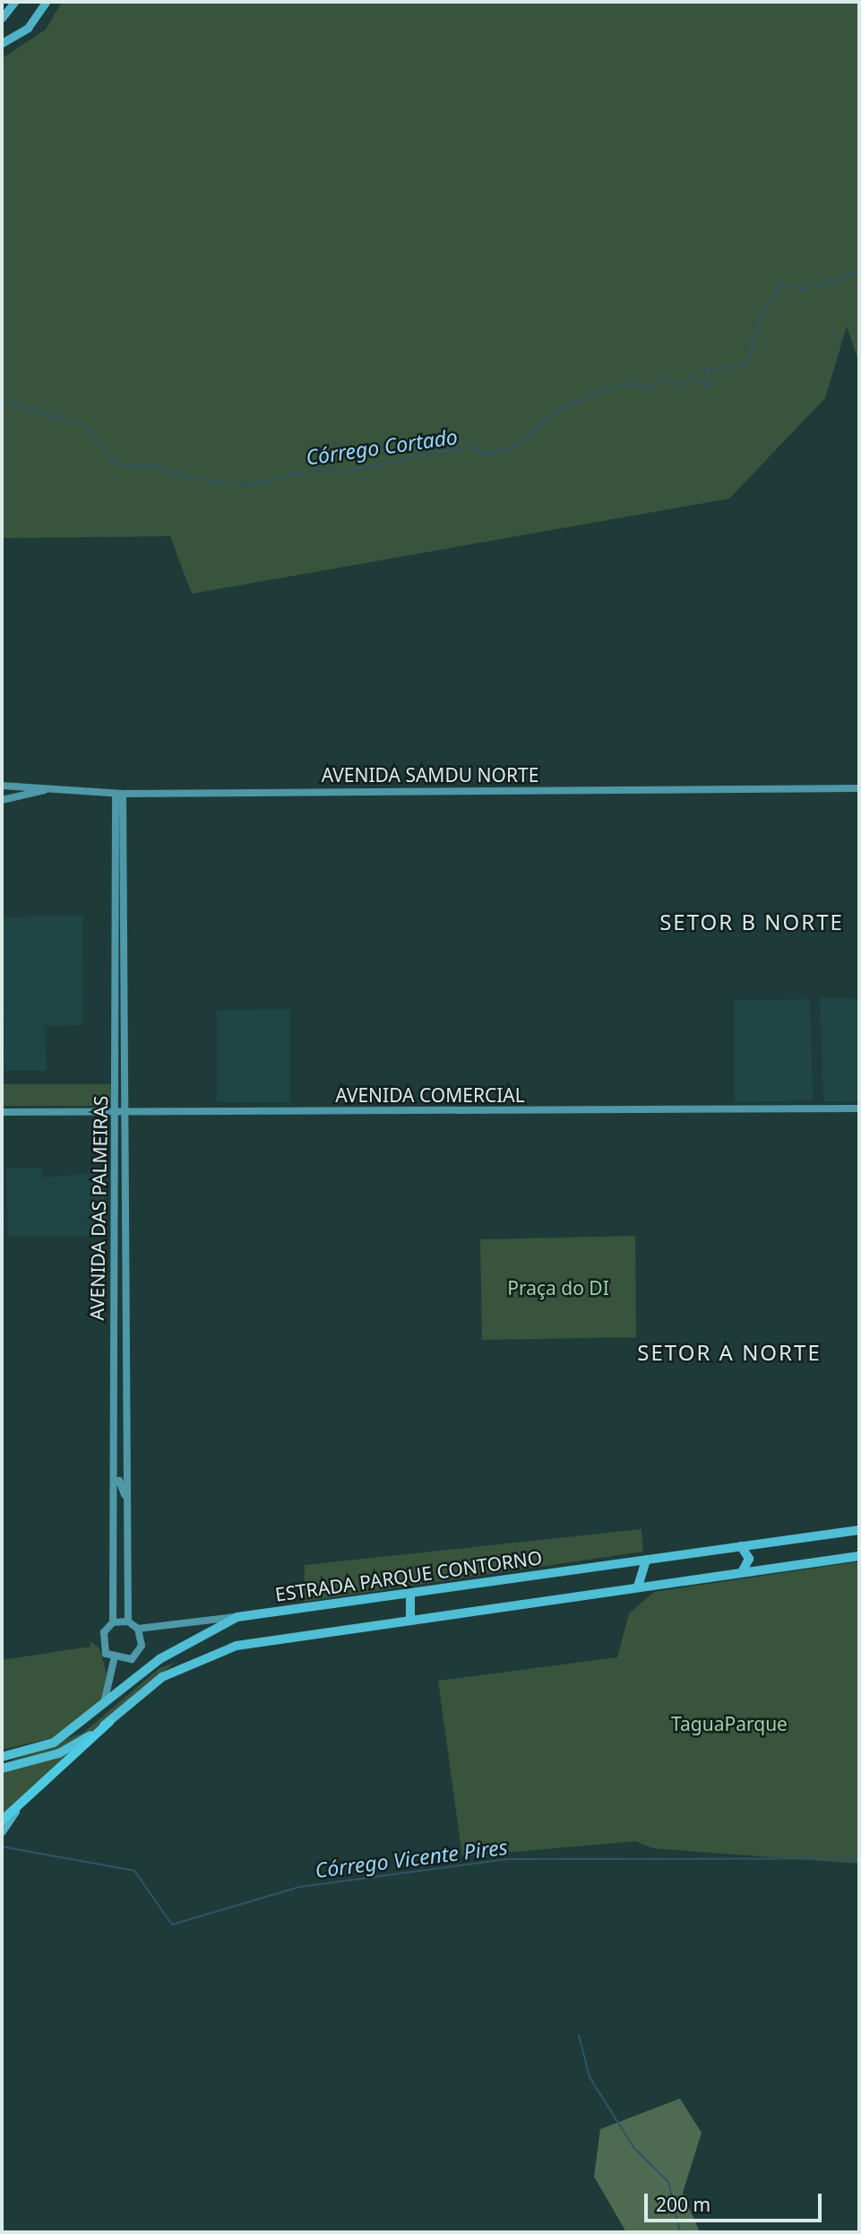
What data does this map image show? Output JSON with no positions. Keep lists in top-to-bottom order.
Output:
{
  "streets": {
    "highway": ["ESTRADA PARQUE CONTORNO"],
    "main road": ["AVENIDA SAMDU NORTE", "AVENIDA COMERCIAL", "AVENIDA DAS PALMEIRAS"]
  },
  "crossings": [
    ["AVENIDA SAMDU NORTE", "AVENIDA DAS PALMEIRAS"],
    ["AVENIDA COMERCIAL", "AVENIDA DAS PALMEIRAS"]
  ],
  "districts": ["SETOR B NORTE", "SETOR A NORTE"],
  "water": ["Córrego Cortado", "Córrego Vicente Pires"],
  "parks": ["Praça do DI", "TaguaParque"],
  "scale_bar": "200 m"
}
